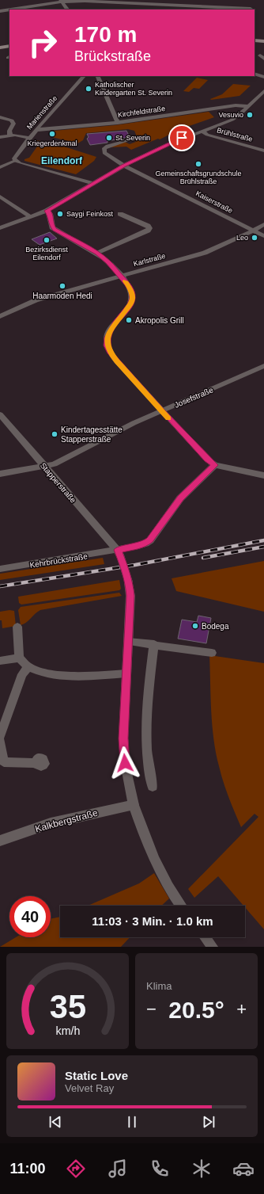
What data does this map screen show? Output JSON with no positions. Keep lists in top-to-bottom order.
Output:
{
  "streets": {
    "street": [
      "Kirchfeldstraße",
      "Marienstraße",
      "Brühlstraße",
      "Kaiserstraße",
      "Karlstraße",
      "Josefstraße",
      "Stapperstraße",
      "Kehrbrückstraße",
      "Kalkbergstraße"
    ]
  },
  "crossings": [
    ["Kirchfeldstraße", "Marienstraße"],
    ["Kaiserstraße", "Karlstraße"],
    ["Josefstraße", "Stapperstraße"],
    ["Stapperstraße", "Kehrbrückstraße"]
  ],
  "districts": ["Eilendorf"],
  "places": [
    "Katholischer Kindergarten St. Severin",
    "Vesuvio",
    "Kriegerdenkmal",
    "St. Severin",
    "Gemeinschaftsgrundschule Brühlstraße",
    "Saygi Feinkost",
    "Leo",
    "Bezirksdienst Eilendorf",
    "Haarmoden Hedi",
    "Akropolis Grill",
    "Kindertagesstätte Stapperstraße",
    "Bodega"
  ],
  "page": {
    "turn": ["170 m", "Brückstraße"],
    "limit": "40",
    "trip": "11:03 · 3 Min. · 1.0 km",
    "tile": "Klima",
    "heat": ["−", "20.5°", "+"],
    "song": ["Static Love", "Velvet Ray"],
    "tabs": "11:00",
    "gauge": ["35", "km/h"]
  }
}
